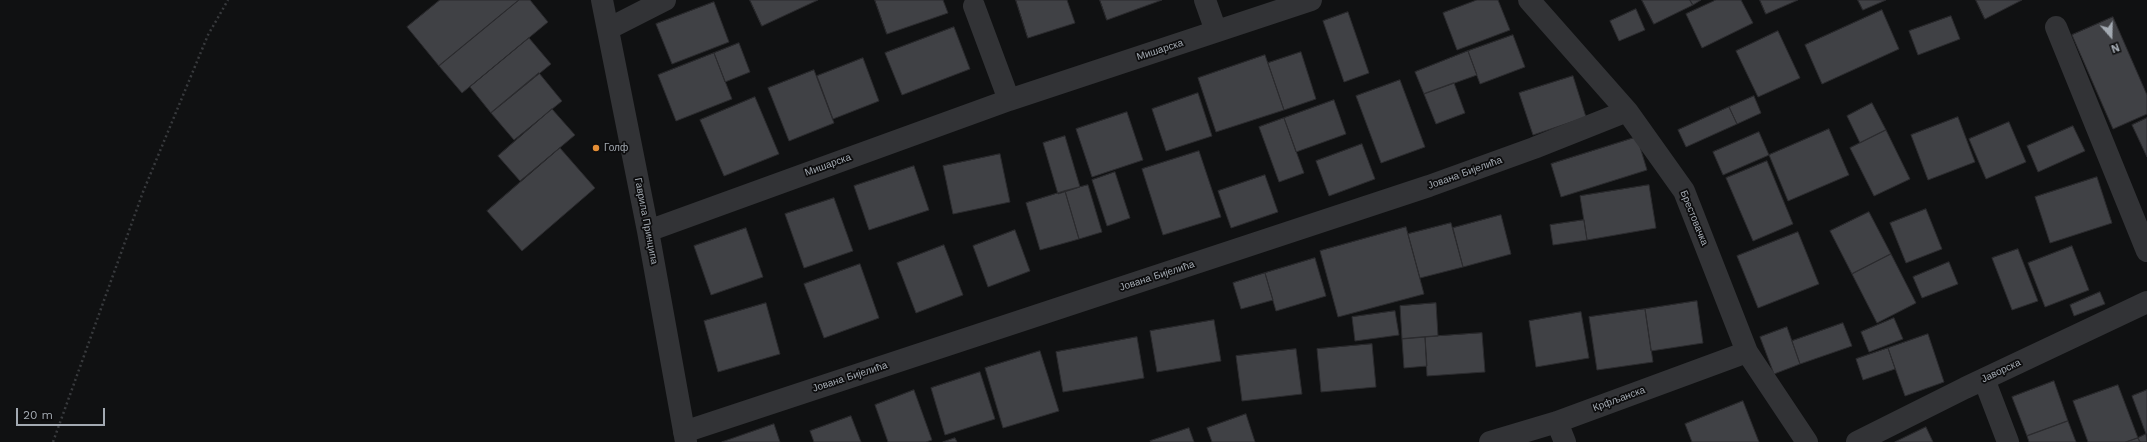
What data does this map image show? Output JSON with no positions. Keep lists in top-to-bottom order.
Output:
{
  "streets": {
    "street": [
      "Мишарска",
      "Јована Бијелића",
      "Брестовачка",
      "Гаврила Принципа",
      "Јаворска",
      "Крфљанска"
    ]
  },
  "crossings": [
    ["Мишарска", "Гаврила Принципа"],
    ["Јована Бијелића", "Брестовачка"],
    ["Јована Бијелића", "Гаврила Принципа"],
    ["Брестовачка", "Крфљанска"]
  ],
  "places": ["Голф"],
  "scale_bar": "20 m",
  "north": "bottom"
}
